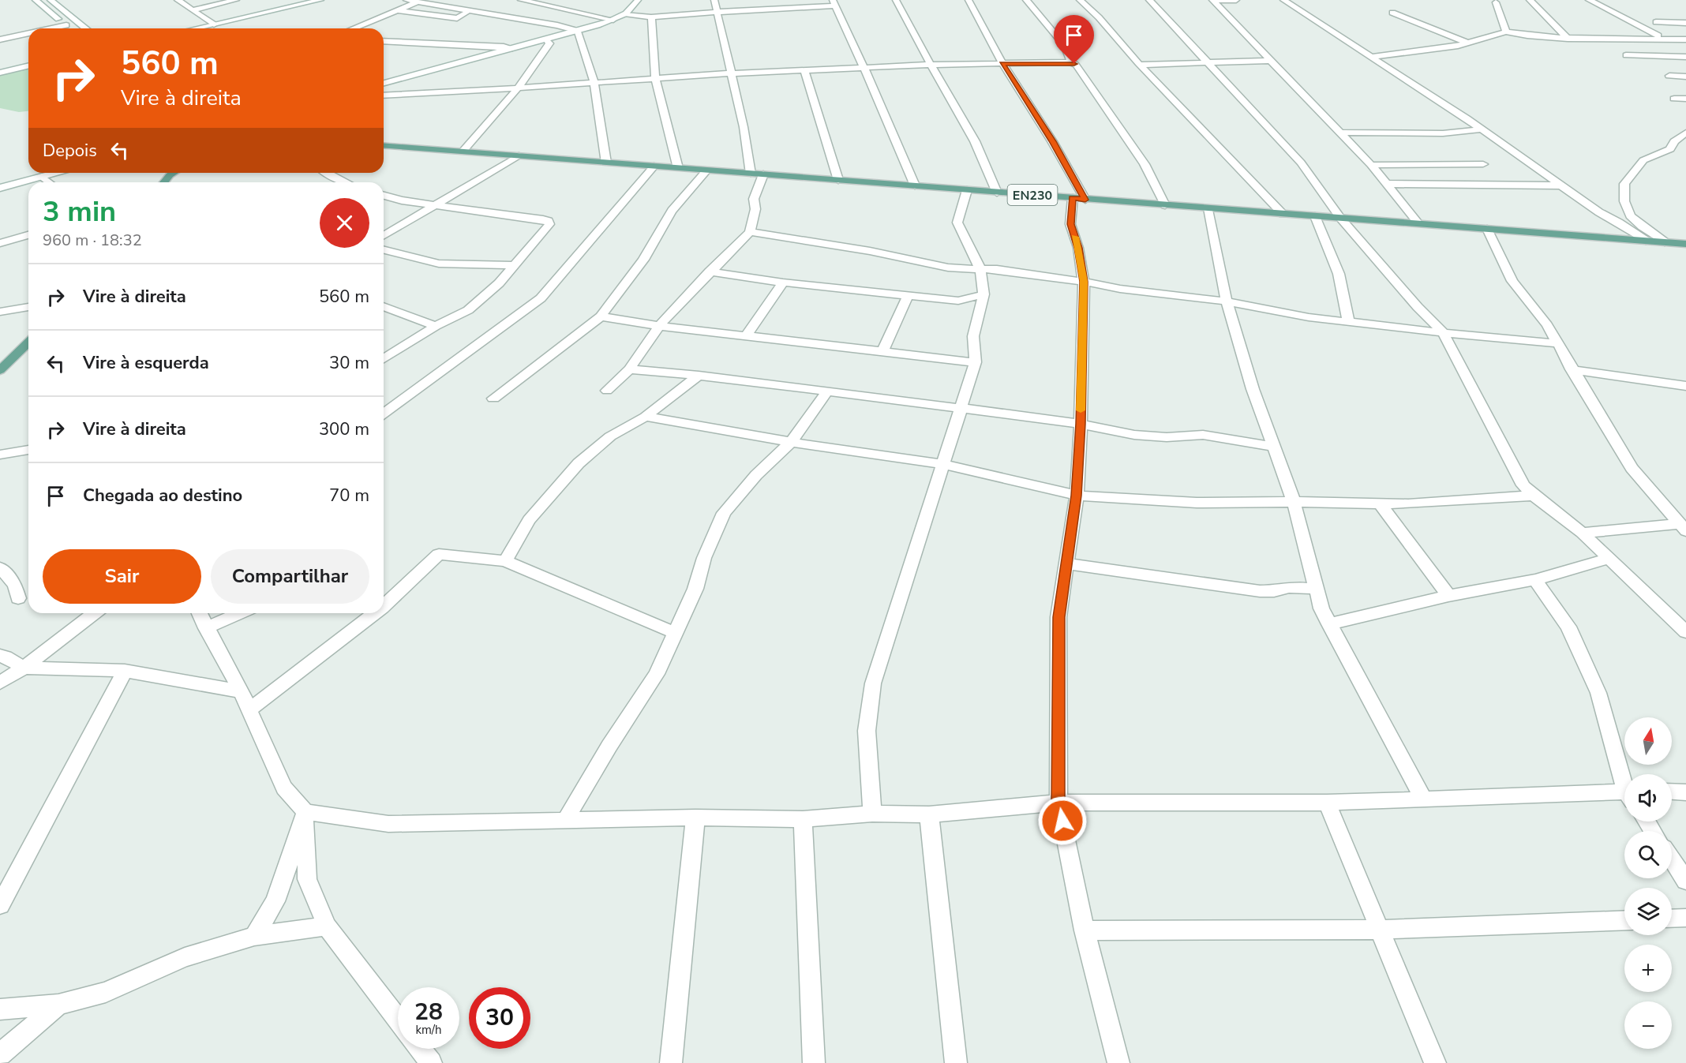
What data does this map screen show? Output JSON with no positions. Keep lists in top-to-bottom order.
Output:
{
  "streets": {
    "main road": ["EN230"]
  },
  "north": "top",
  "page": {
    "turn": ["560 m", "Vire à direita"],
    "then": "Depois",
    "heading": ["3 min", "960 m · 18:32"],
    "list": [
      {
        "name": "Vire à direita",
        "value": "560 m"
      },
      {
        "name": "Vire à esquerda",
        "value": "30 m"
      },
      {
        "name": "Vire à direita",
        "value": "300 m"
      },
      {
        "name": "Chegada ao destino",
        "value": "70 m"
      }
    ],
    "buttons": ["Sair", "Compartilhar"],
    "map_buttons": ["+", "−"],
    "speed": "28 km/h",
    "limit": "30"
  }
}
